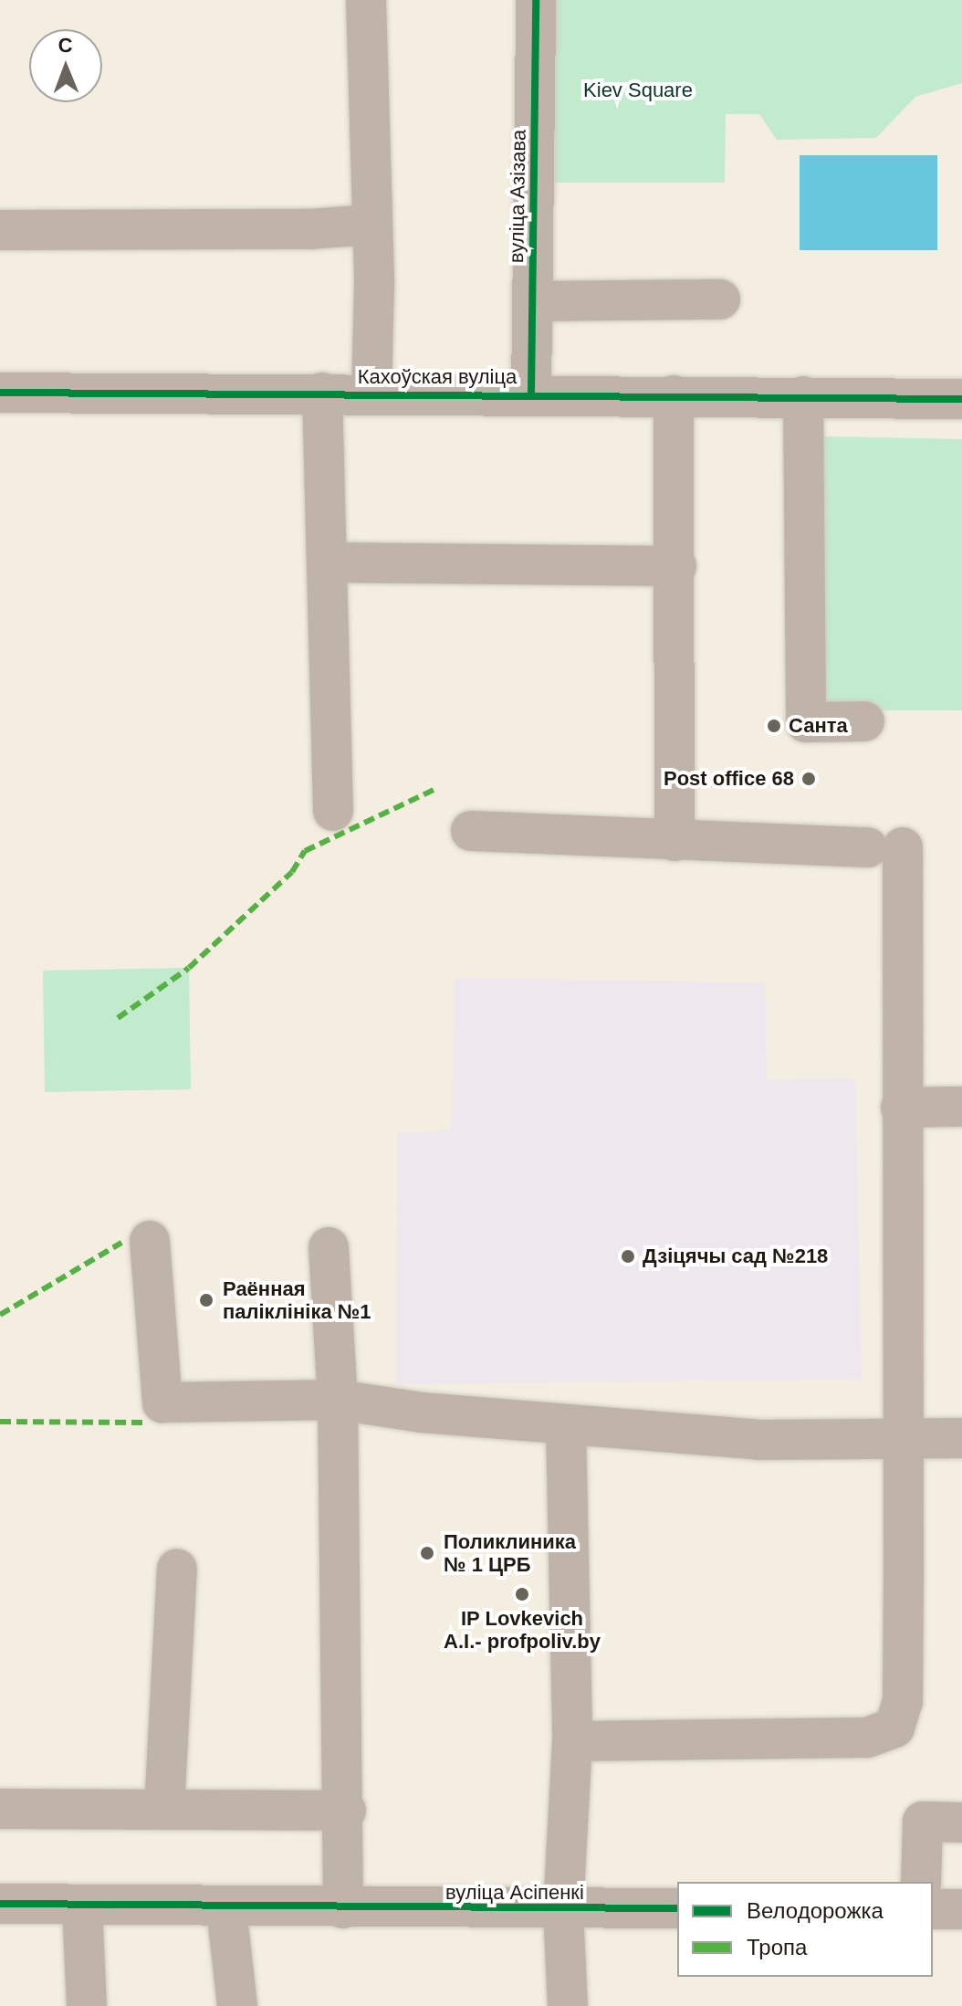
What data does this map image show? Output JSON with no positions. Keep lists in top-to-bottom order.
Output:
{
  "streets": {
    "street": ["вуліца Азізава", "Кахоўская вуліца", "вуліца Асіпенкі"]
  },
  "crossings": [
    ["вуліца Азізава", "Кахоўская вуліца"]
  ],
  "parks": ["Kiev Square"],
  "places": [
    "Санта",
    "Post office 68",
    "Дзіцячы сад №218",
    "Раённая паліклініка №1",
    "Поликлиника № 1 ЦРБ",
    "IP Lovkevich A.I.- profpoliv.by"
  ],
  "legend": ["Велодорожка", "Тропа"],
  "north": "top"
}
